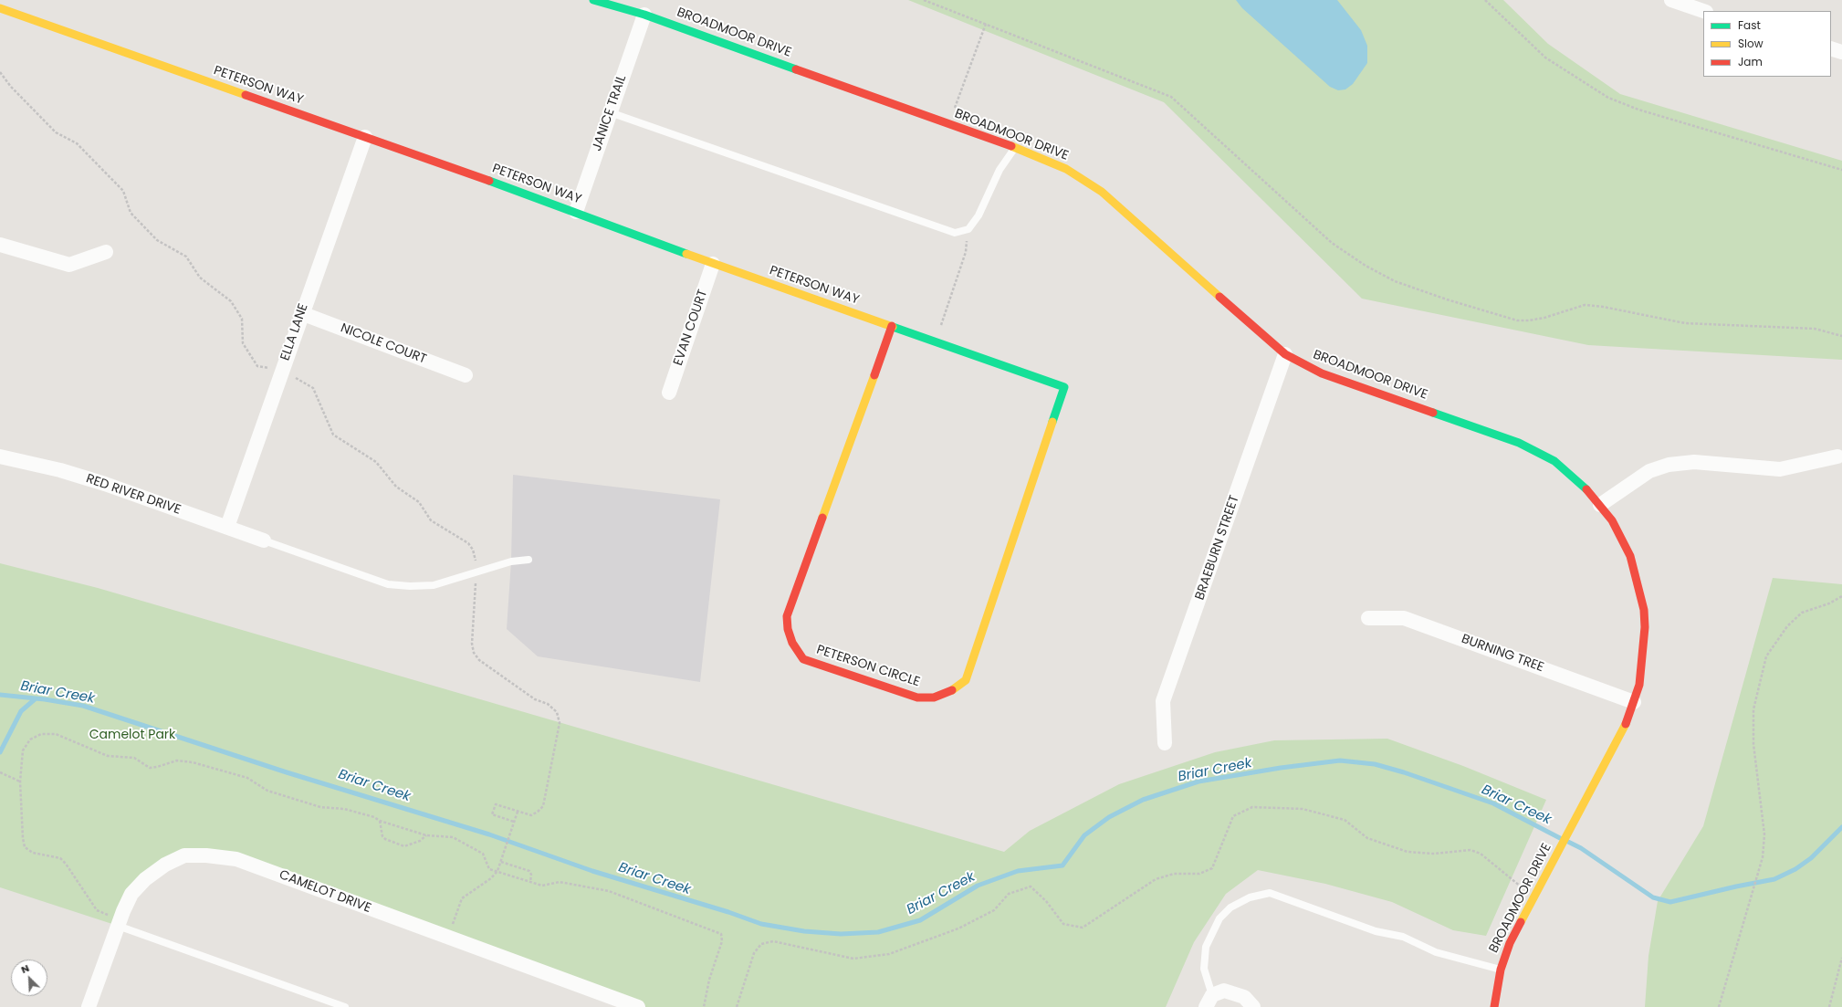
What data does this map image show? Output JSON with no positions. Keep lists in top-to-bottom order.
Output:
{
  "streets": {
    "street": [
      "BROADMOOR DRIVE",
      "PETERSON WAY",
      "JANICE TRAIL",
      "EVAN COURT",
      "ELLA LANE",
      "NICOLE COURT",
      "RED RIVER DRIVE",
      "BRAEBURN STREET",
      "BURNING TREE",
      "PETERSON CIRCLE",
      "CAMELOT DRIVE"
    ]
  },
  "crossings": [
    ["BROADMOOR DRIVE", "JANICE TRAIL"],
    ["BROADMOOR DRIVE", "BRAEBURN STREET"],
    ["BROADMOOR DRIVE", "BURNING TREE"],
    ["PETERSON WAY", "JANICE TRAIL"],
    ["PETERSON WAY", "EVAN COURT"],
    ["PETERSON WAY", "ELLA LANE"],
    ["PETERSON WAY", "PETERSON CIRCLE"],
    ["ELLA LANE", "NICOLE COURT"],
    ["ELLA LANE", "RED RIVER DRIVE"]
  ],
  "water": ["Briar Creek"],
  "parks": ["Camelot Park"],
  "legend": ["Fast", "Slow", "Jam"],
  "north": "top left"
}
